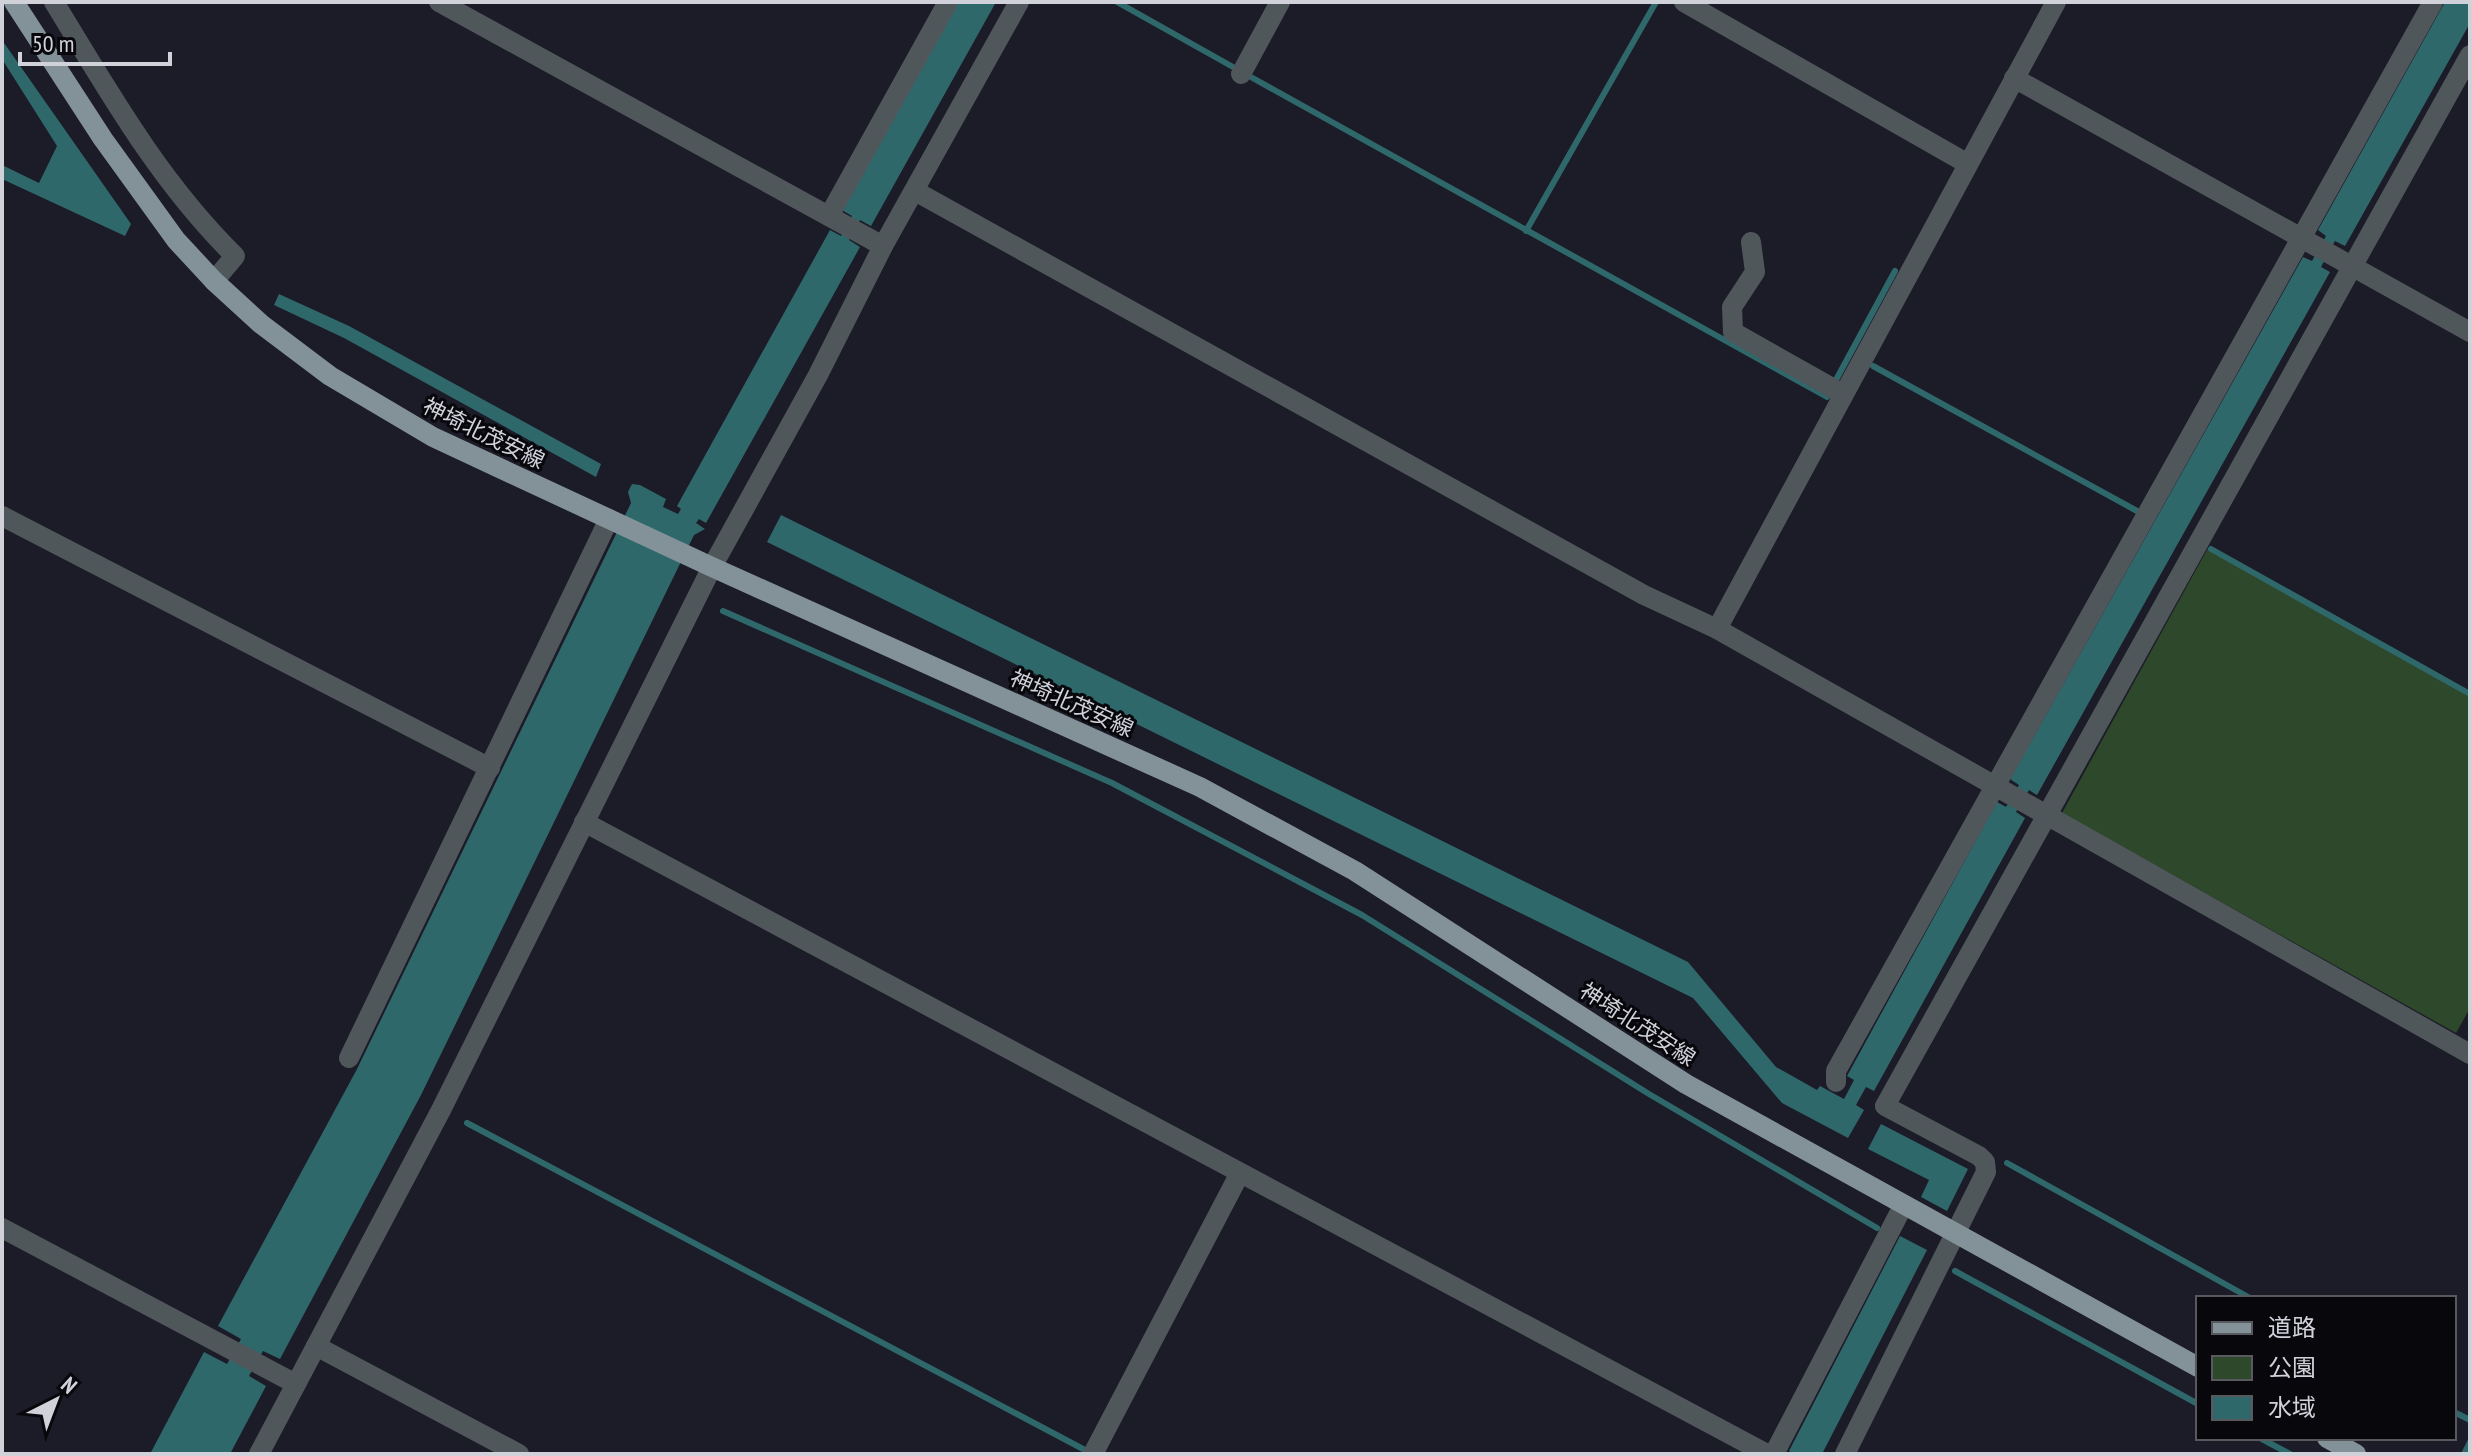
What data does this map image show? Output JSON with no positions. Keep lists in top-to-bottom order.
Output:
{
  "streets": {
    "main road": ["神埼北茂安線"]
  },
  "legend": ["道路", "公園", "水域"],
  "scale_bar": "50 m",
  "north": "top right"
}
